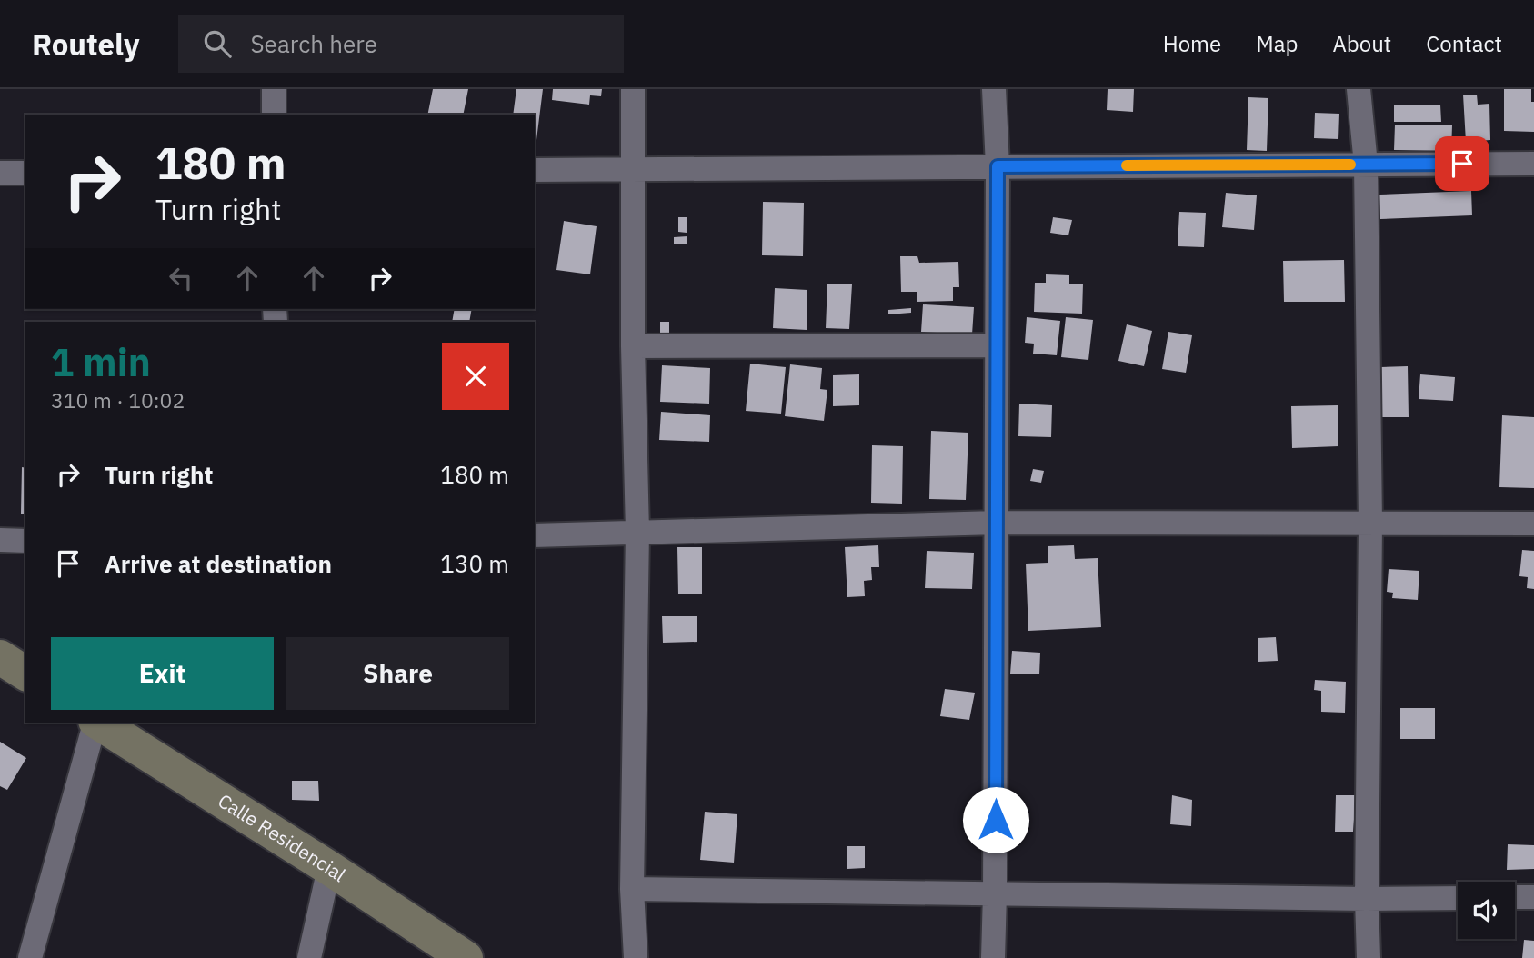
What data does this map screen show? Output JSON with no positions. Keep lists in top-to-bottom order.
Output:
{
  "streets": {
    "main road": ["Calle Residencial"]
  },
  "page": {
    "header": "Routely",
    "search": "Search here",
    "nav": [
      "Home",
      "Map",
      "About",
      "Contact"
    ],
    "turn": ["180 m", "Turn right"],
    "heading": ["1 min", "310 m · 10:02"],
    "list": [
      {
        "name": "Turn right",
        "value": "180 m"
      },
      {
        "name": "Arrive at destination",
        "value": "130 m"
      }
    ],
    "buttons": ["Exit", "Share"]
  }
}
